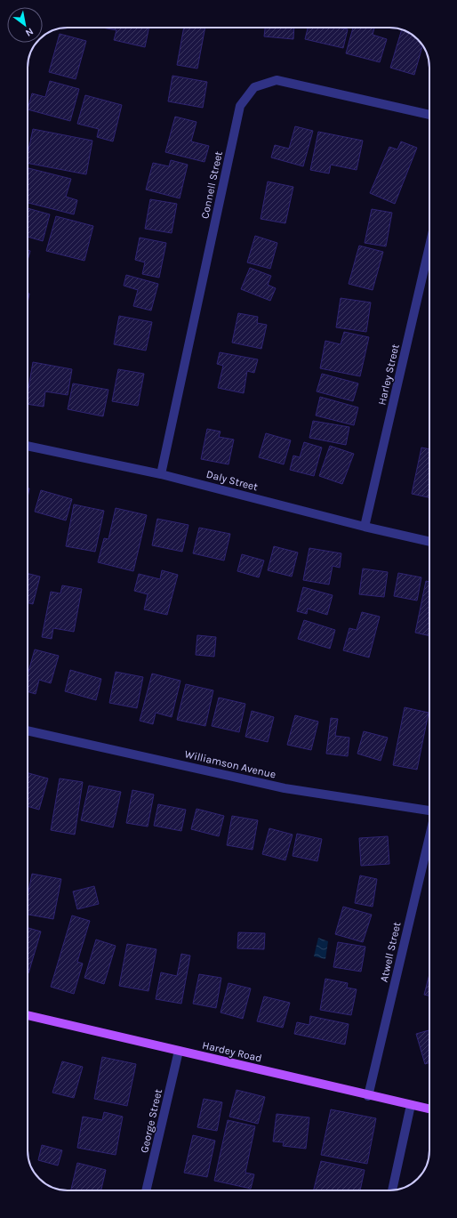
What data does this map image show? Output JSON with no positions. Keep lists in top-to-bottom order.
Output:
{
  "streets": {
    "main road": ["Hardey Road"],
    "street": [
      "Connell Street",
      "Harley Street",
      "Daly Street",
      "Williamson Avenue",
      "Atwell Street",
      "George Street"
    ]
  },
  "crossings": [
    ["Connell Street", "Daly Street"],
    ["Harley Street", "Daly Street"],
    ["Atwell Street", "Hardey Road"],
    ["Hardey Road", "George Street"]
  ],
  "north": "bottom right"
}
